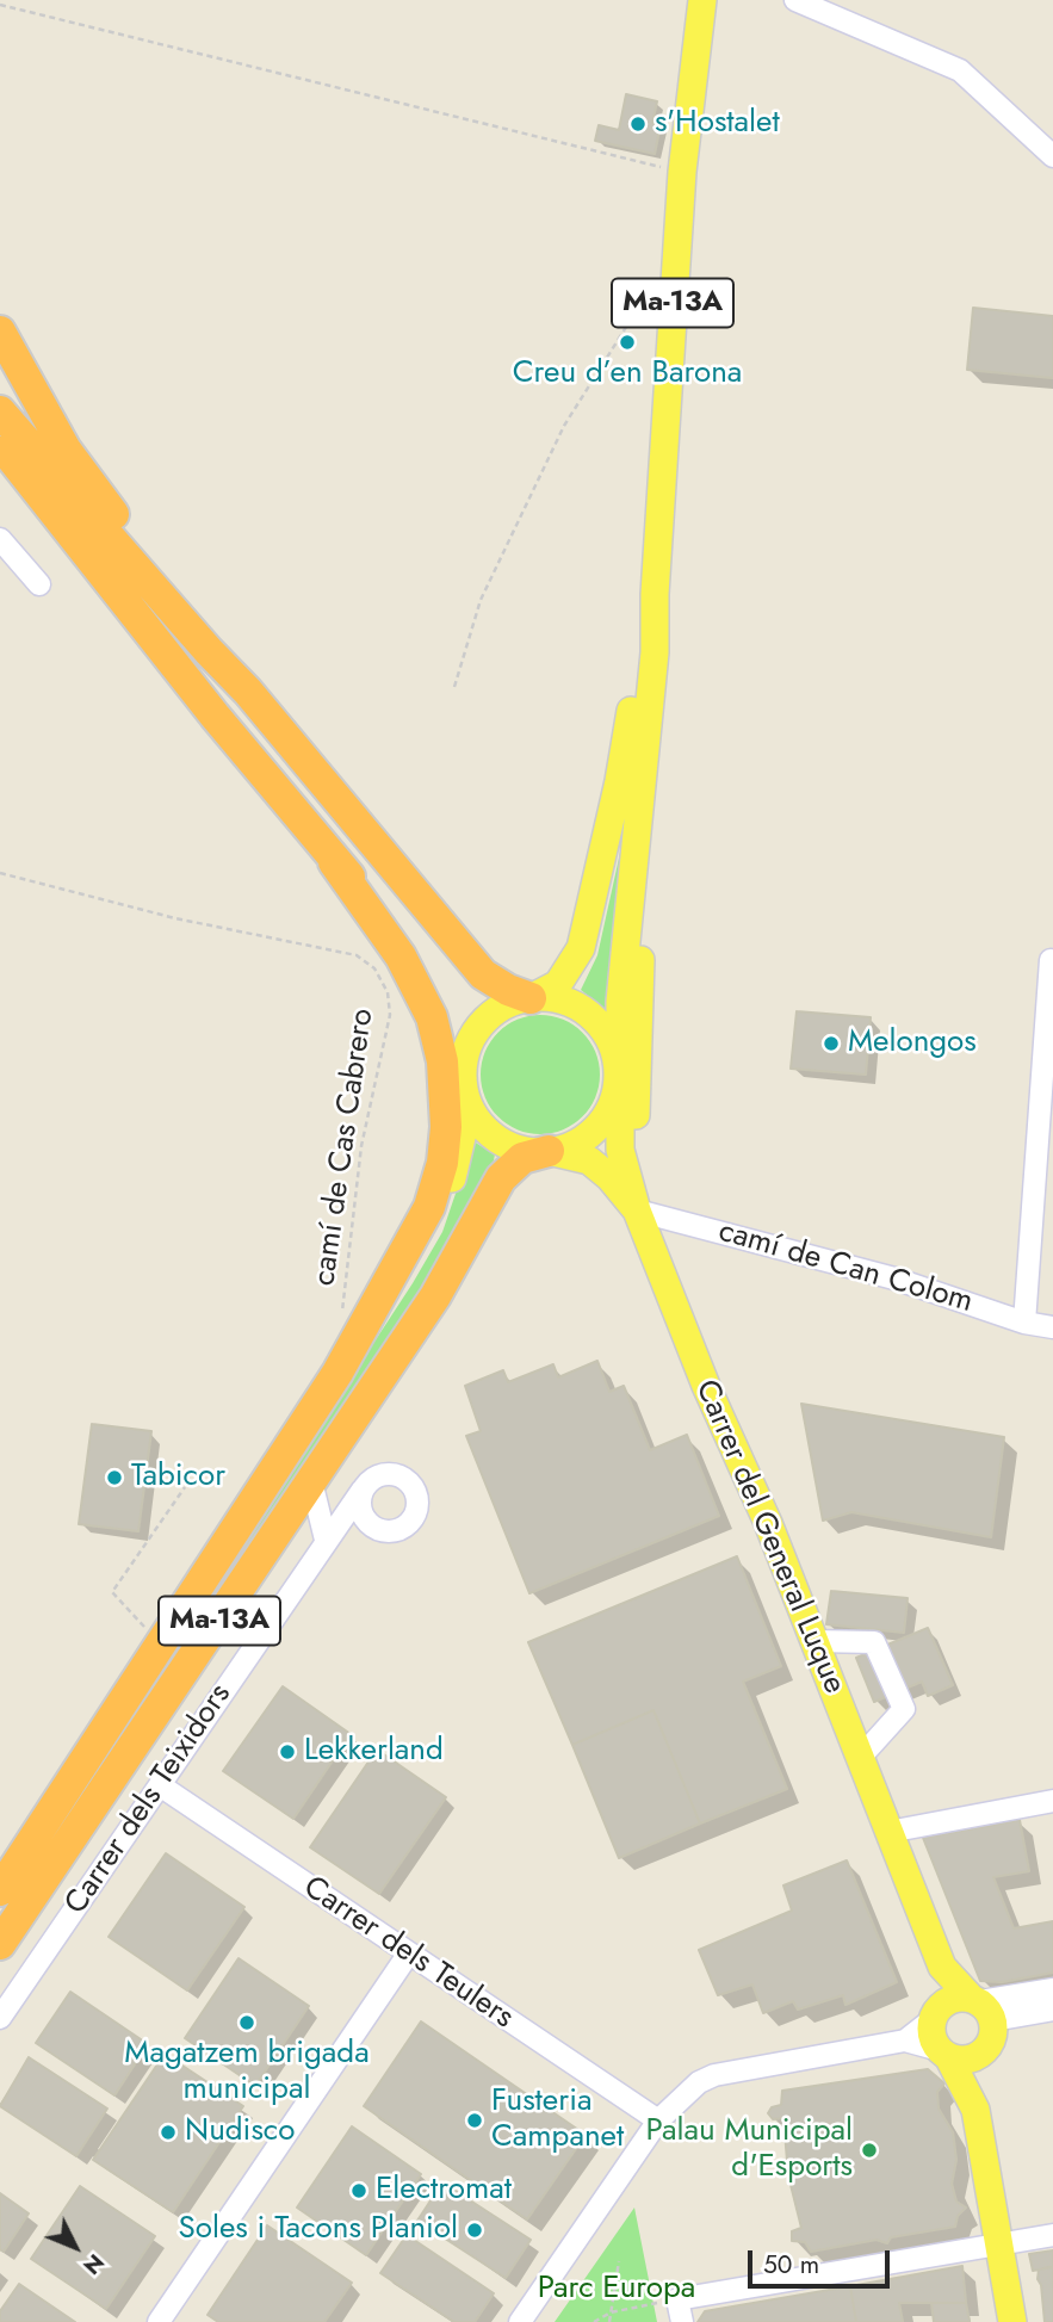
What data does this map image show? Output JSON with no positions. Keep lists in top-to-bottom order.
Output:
{
  "streets": {
    "highway": ["Ma-13A"],
    "main road": ["Carrer del General Luque"],
    "street": ["camí de Can Colom", "Carrer dels Teixidors", "Carrer dels Teulers"],
    "path": ["camí de Cas Cabrero"]
  },
  "crossings": [
    ["Ma-13A", "Carrer del General Luque"],
    ["camí de Can Colom", "Carrer del General Luque"],
    ["Carrer dels Teixidors", "Carrer dels Teulers"]
  ],
  "parks": ["Parc Europa"],
  "places": [
    "s'Hostalet",
    "Creu d’en Barona",
    "Melongos",
    "Tabicor",
    "Lekkerland",
    "Magatzem brigada municipal",
    "Fusteria Campanet",
    "Nudisco",
    "Palau Municipal d'Esports",
    "Electromat",
    "Soles i Tacons Planiol"
  ],
  "scale_bar": "50 m",
  "north": "bottom right"
}
